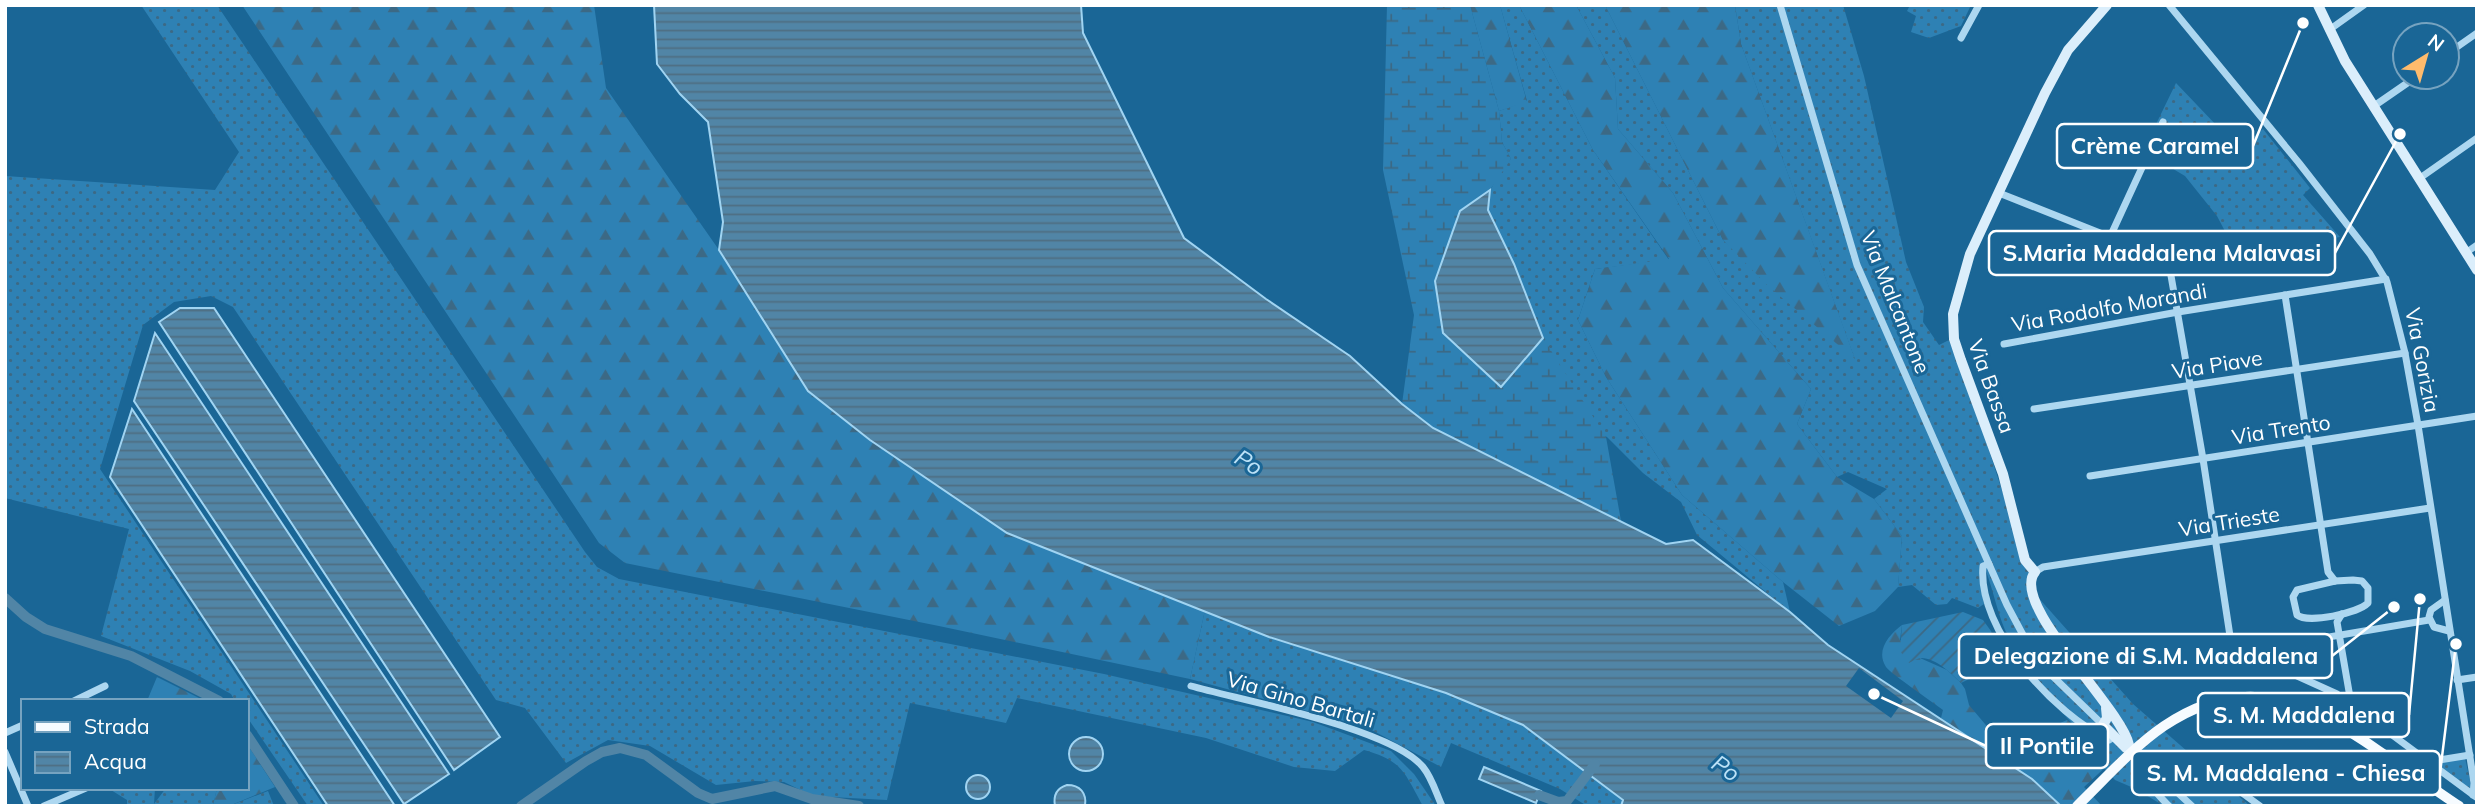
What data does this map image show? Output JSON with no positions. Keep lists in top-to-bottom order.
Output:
{
  "streets": {
    "street": [
      "Via Malcantone",
      "Via Rodolfo Morandi",
      "Via Gorizia",
      "Via Piave",
      "Via Bassa",
      "Via Trento",
      "Via Trieste",
      "Via Gino Bartali"
    ]
  },
  "crossings": [
    ["Via Rodolfo Morandi", "Via Gorizia"],
    ["Via Gorizia", "Via Piave"],
    ["Via Gorizia", "Via Trento"],
    ["Via Gorizia", "Via Trieste"],
    ["Via Bassa", "Via Trieste"]
  ],
  "water": ["Po"],
  "places": [
    "Crème Caramel",
    "S.Maria Maddalena Malavasi",
    "S. M. Maddalena",
    "Delegazione di S.M. Maddalena",
    "S. M. Maddalena - Chiesa",
    "Il Pontile"
  ],
  "legend": ["Strada", "Acqua"],
  "north": "top right"
}
